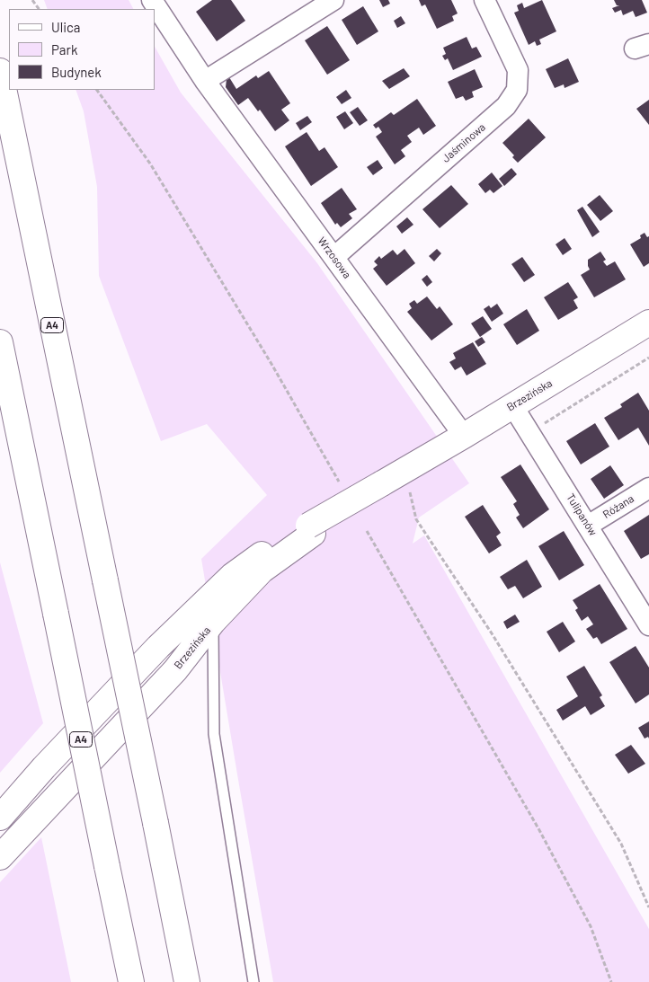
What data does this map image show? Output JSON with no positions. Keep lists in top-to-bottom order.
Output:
{
  "streets": {
    "main road": ["A4", "Brzezińska"],
    "street": [
      "Jaśminowa",
      "Wrzosowa",
      "Różana",
      "Tulipanów"
    ]
  },
  "crossings": [
    ["Jaśminowa", "Wrzosowa"],
    ["Wrzosowa", "Brzezińska"],
    ["Brzezińska", "Tulipanów"],
    ["Różana", "Tulipanów"]
  ],
  "legend": ["Ulica", "Park", "Budynek"]
}
